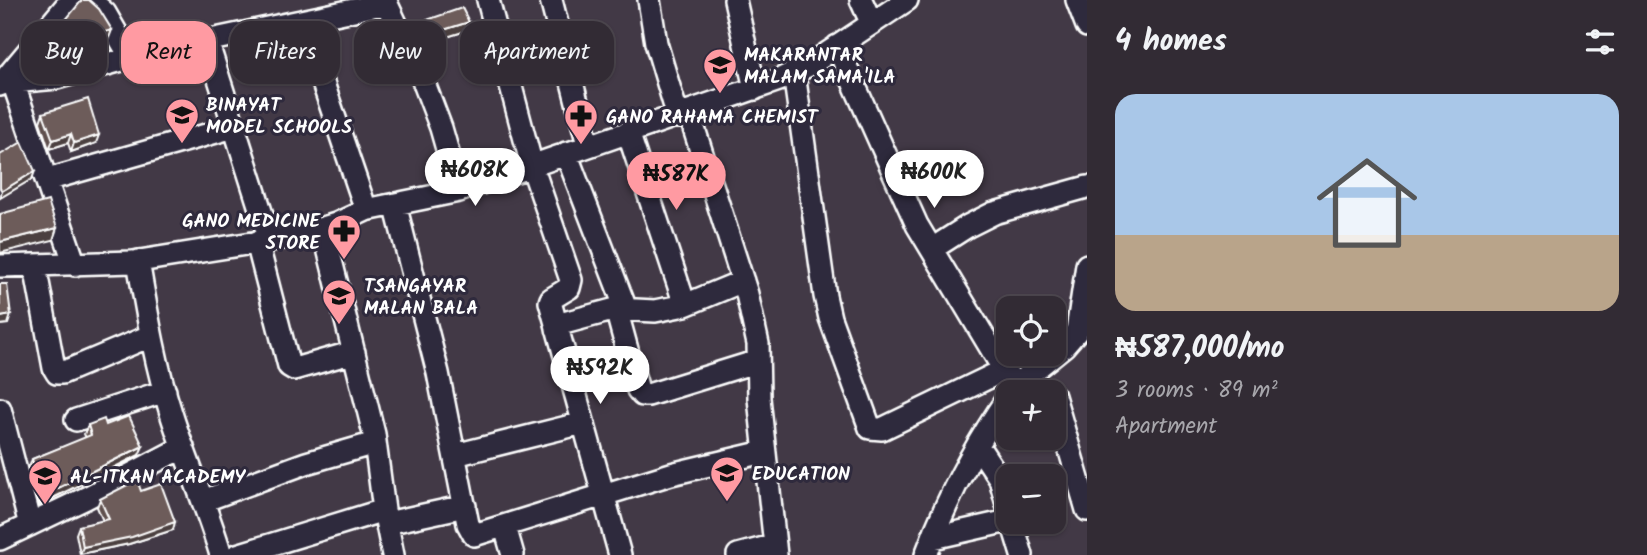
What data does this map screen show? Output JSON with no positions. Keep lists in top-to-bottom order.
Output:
{
  "places": {
    "school or university": [
      "MAKARANTAR MALAM SAMA'ILA",
      "BINAYAT MODEL SCHOOLS",
      "TSANGAYAR MALAN BALA",
      "EDUCATION",
      "AL-ITKAN ACADEMY"
    ],
    "pharmacy": ["GANO RAHAMA CHEMIST", "GANO MEDICINE STORE"]
  },
  "page": {
    "heading": "4 homes",
    "chip": [
      "Buy",
      "Rent",
      "Filters",
      "New",
      "Apartment"
    ],
    "list": [
      {
        "name": "₦587,000/mo",
        "note": "3 rooms · 89 m² · Apartment"
      }
    ],
    "price": [
      "₦608K",
      "₦600K",
      "₦587K",
      "₦592K"
    ],
    "map_buttons": ["+", "−"]
  }
}
